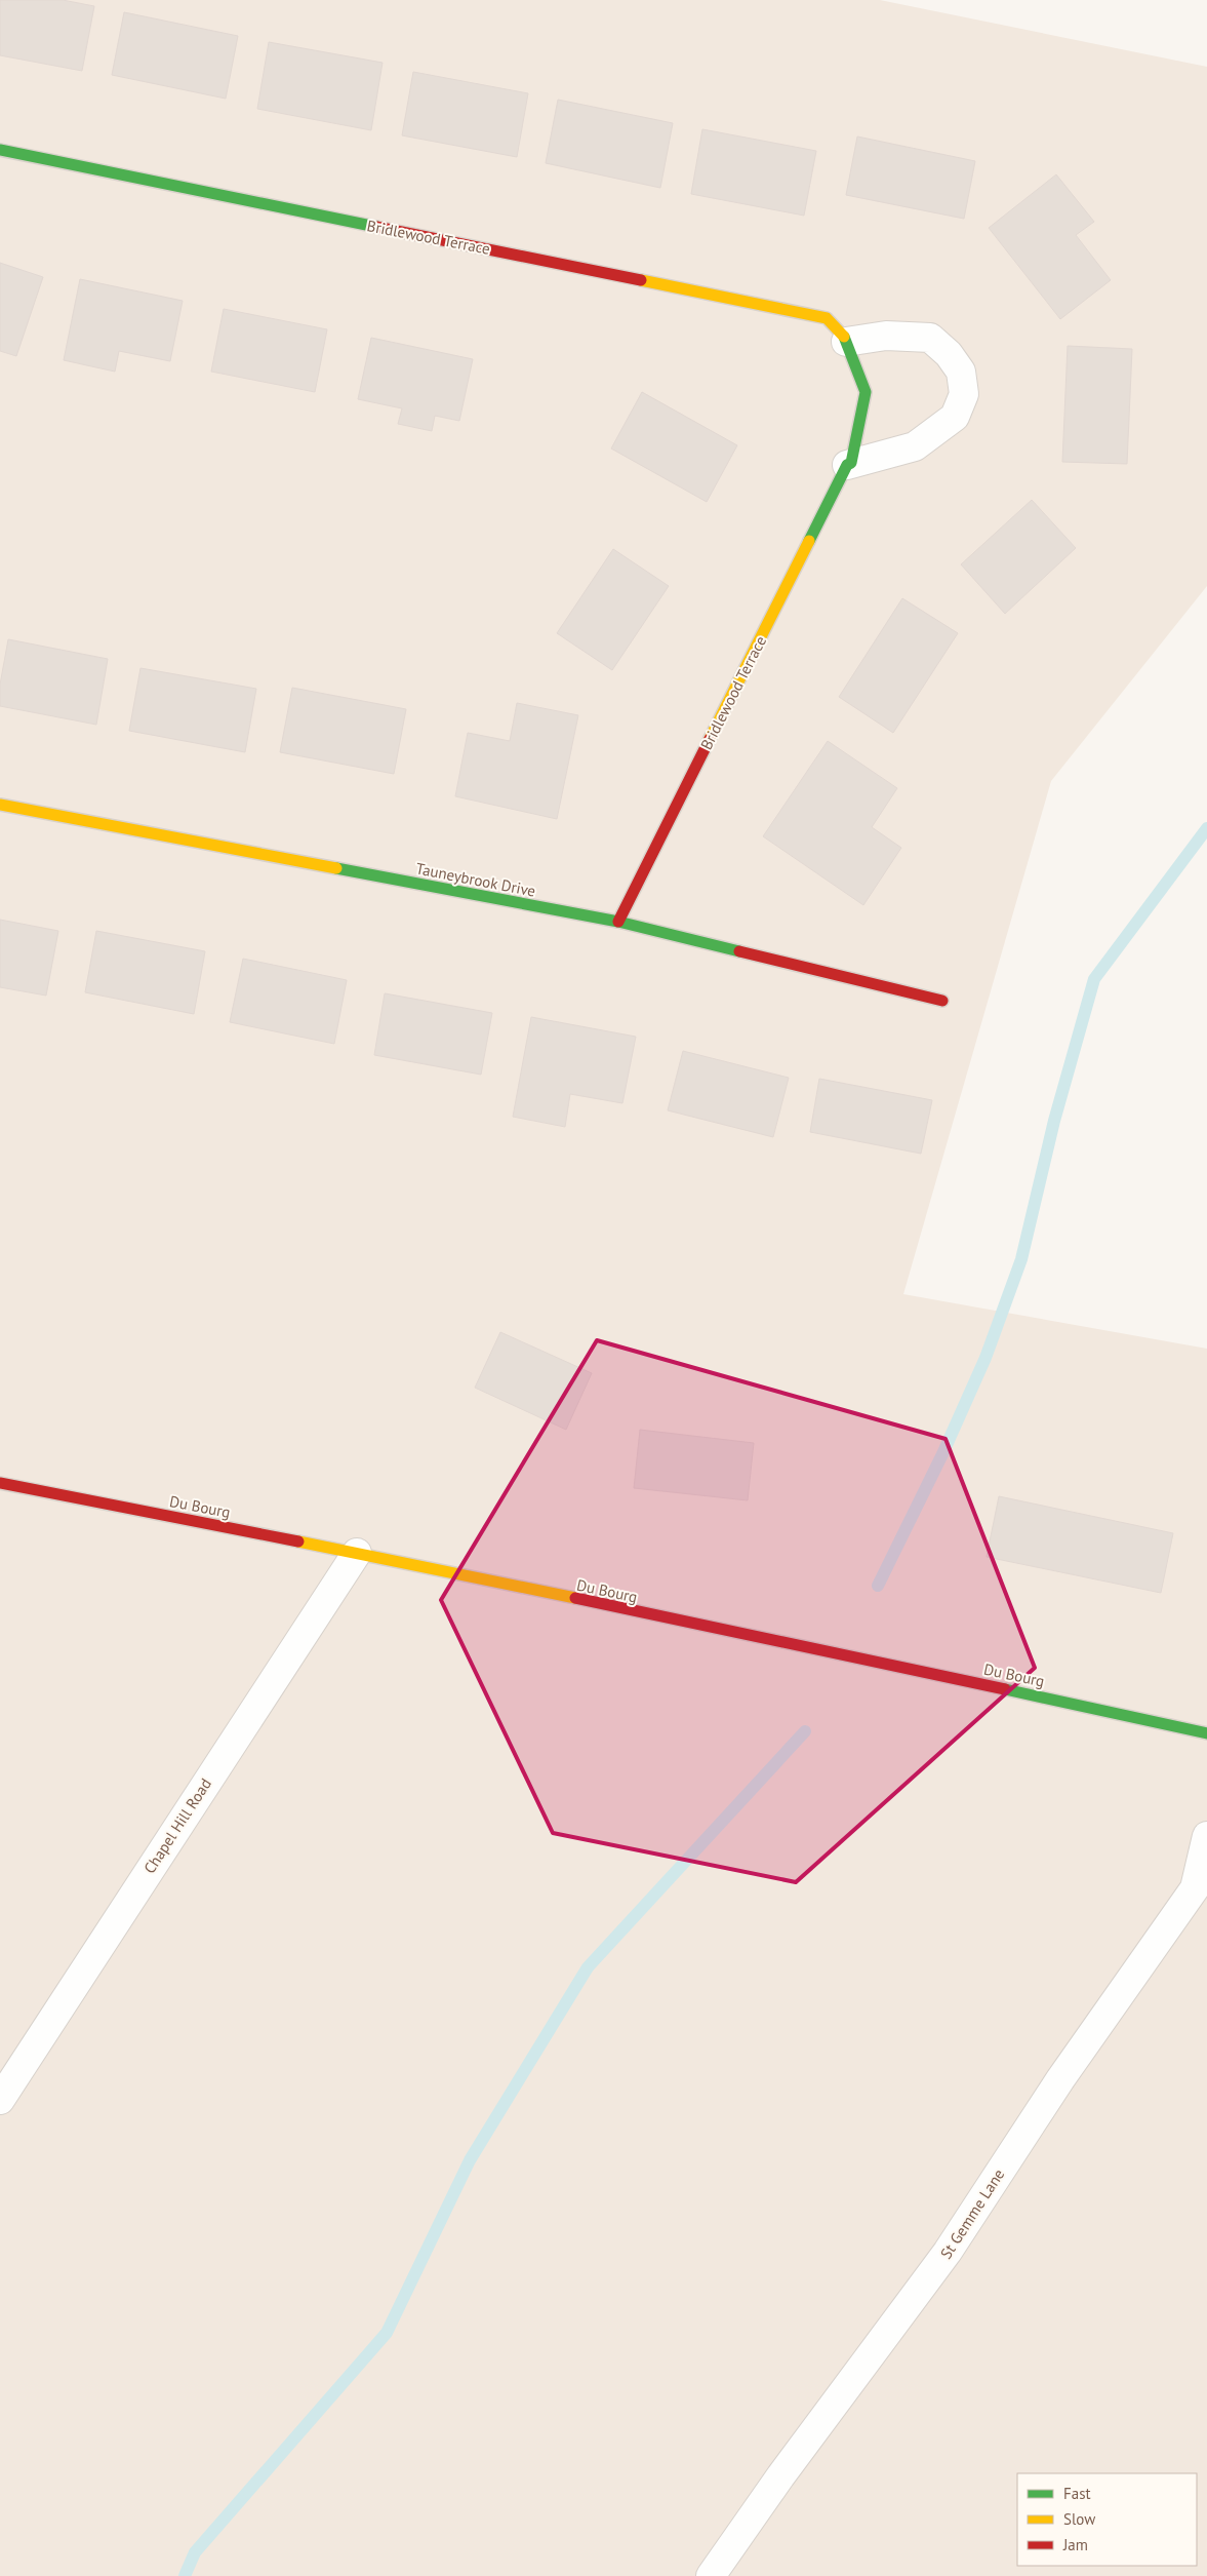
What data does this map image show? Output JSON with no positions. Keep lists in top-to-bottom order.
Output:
{
  "streets": {
    "street": [
      "Bridlewood Terrace",
      "Tauneybrook Drive",
      "Du Bourg",
      "Chapel Hill Road",
      "St Gemme Lane"
    ]
  },
  "crossings": [
    ["Bridlewood Terrace", "Tauneybrook Drive"],
    ["Du Bourg", "Chapel Hill Road"]
  ],
  "legend": ["Fast", "Slow", "Jam"]
}
